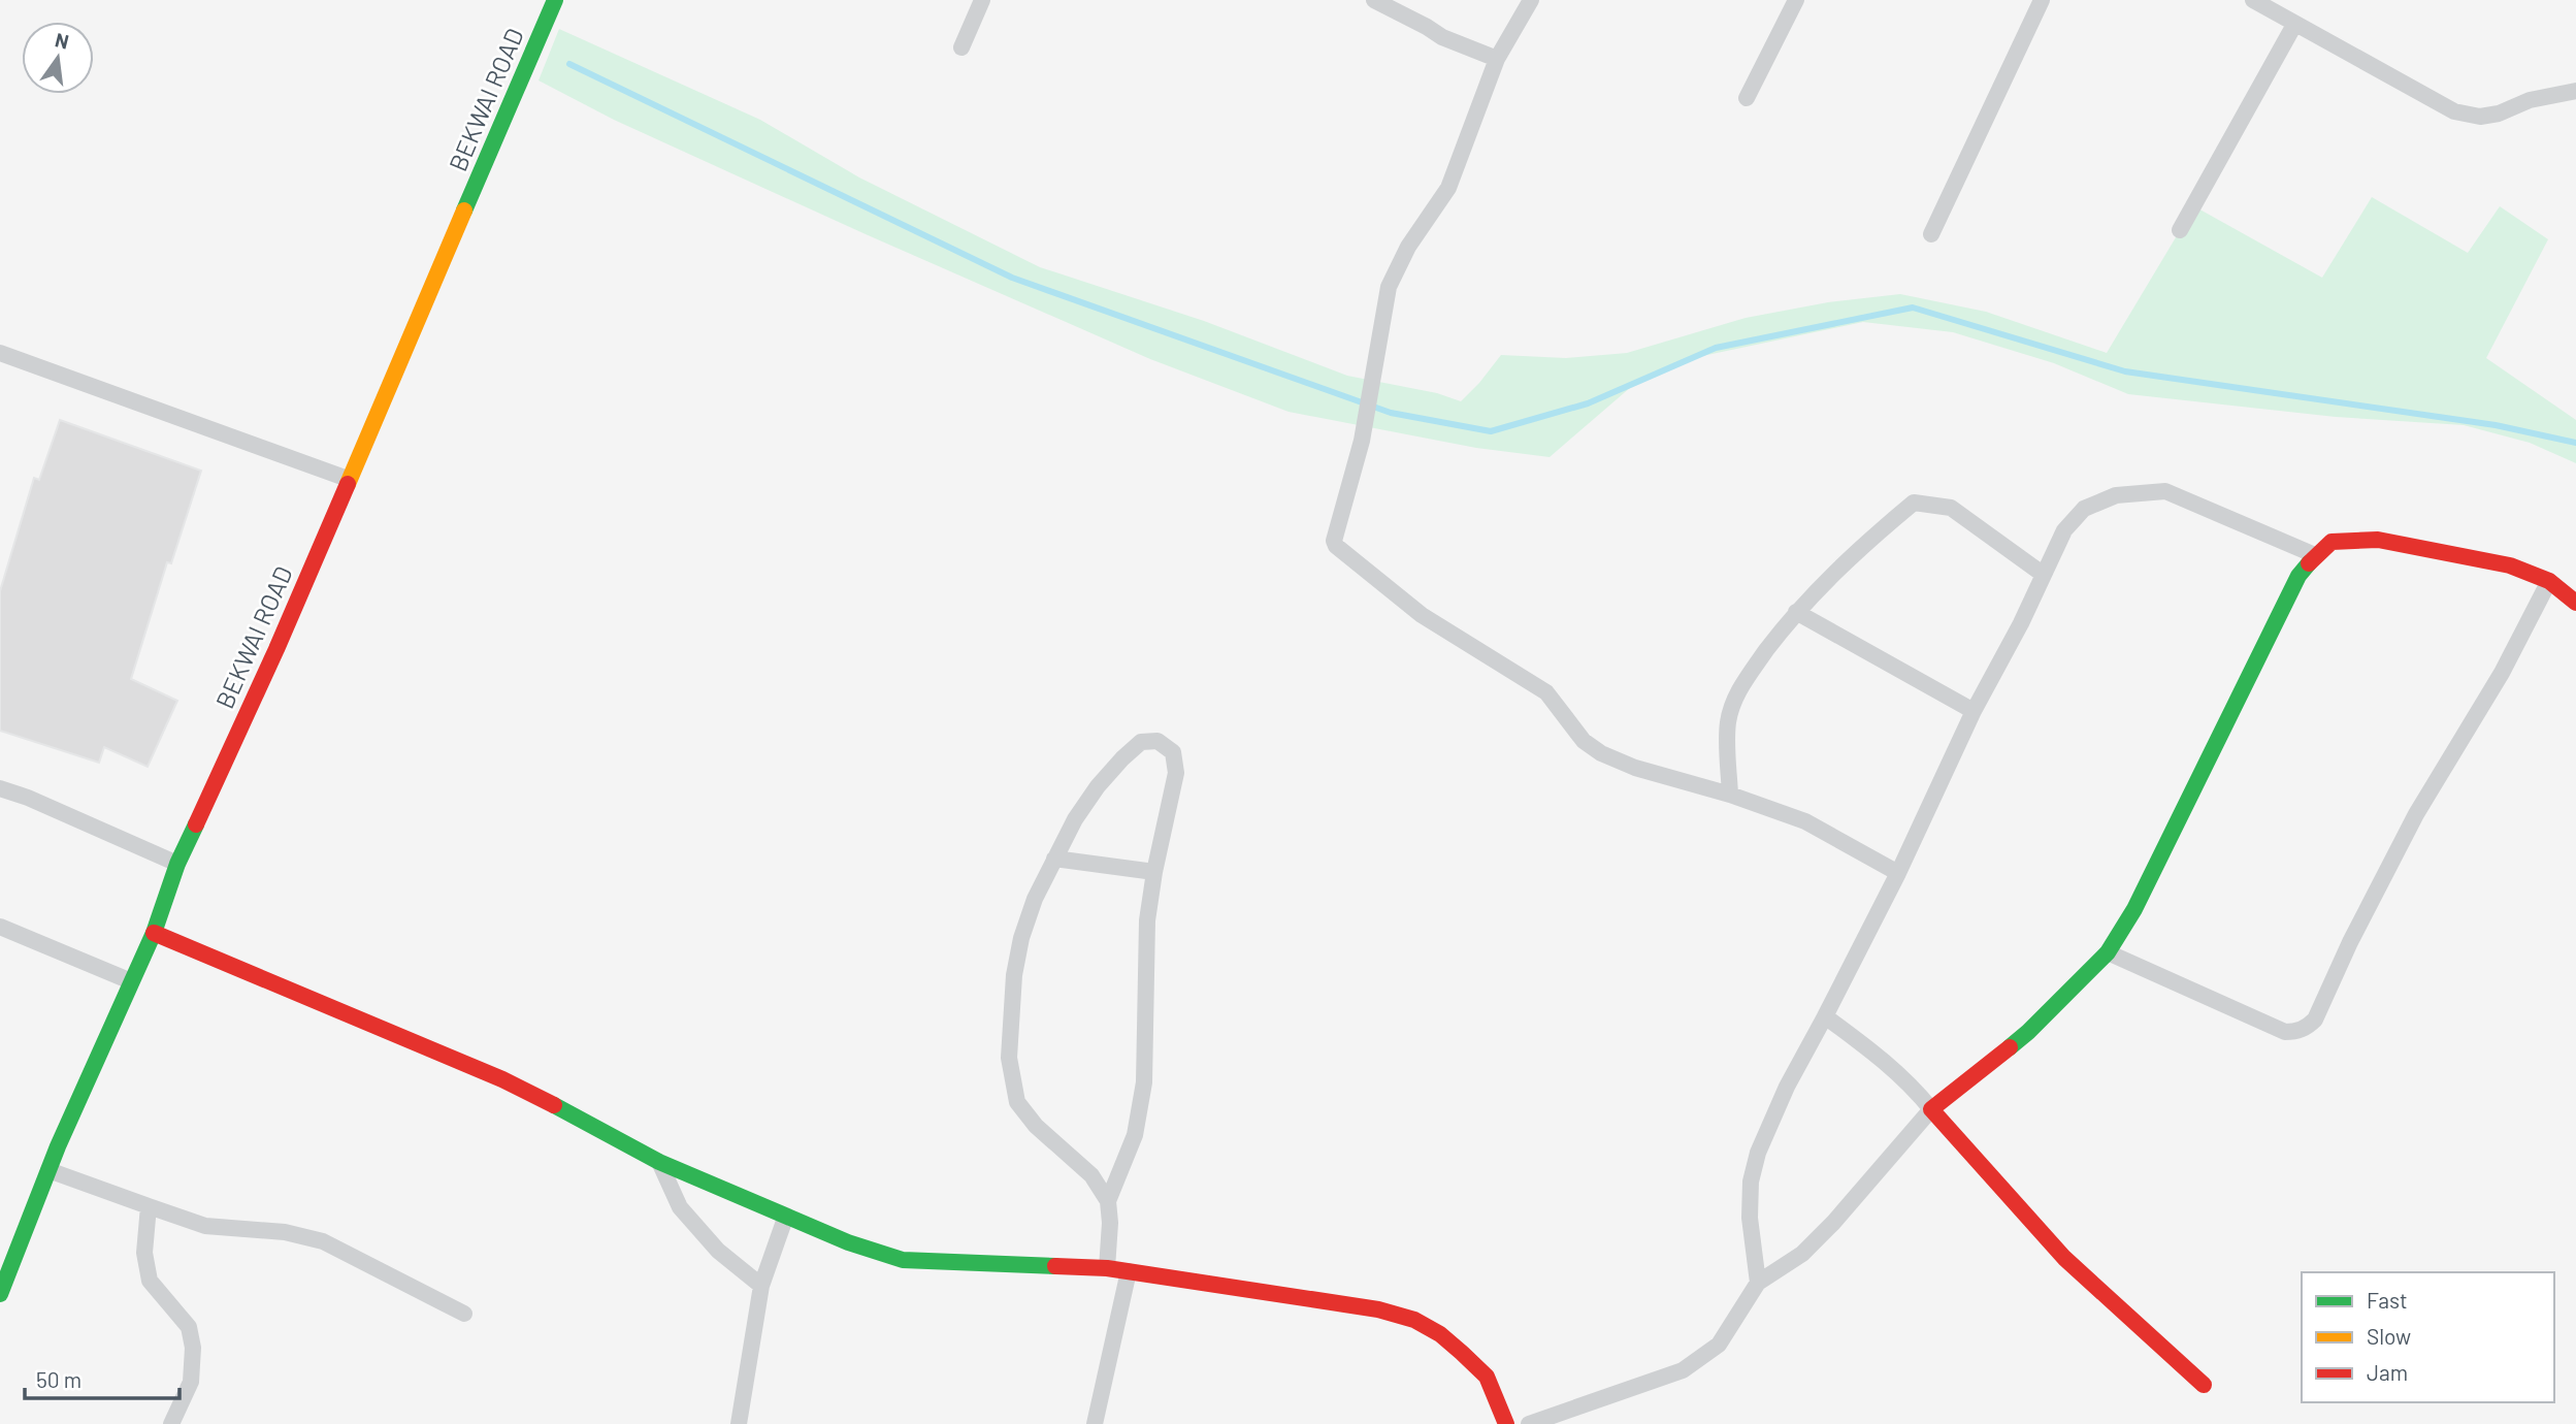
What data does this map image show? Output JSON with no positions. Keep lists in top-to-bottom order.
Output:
{
  "streets": {
    "main road": ["BEKWAI ROAD"]
  },
  "legend": ["Fast", "Slow", "Jam"],
  "scale_bar": "50 m",
  "north": "top"
}
